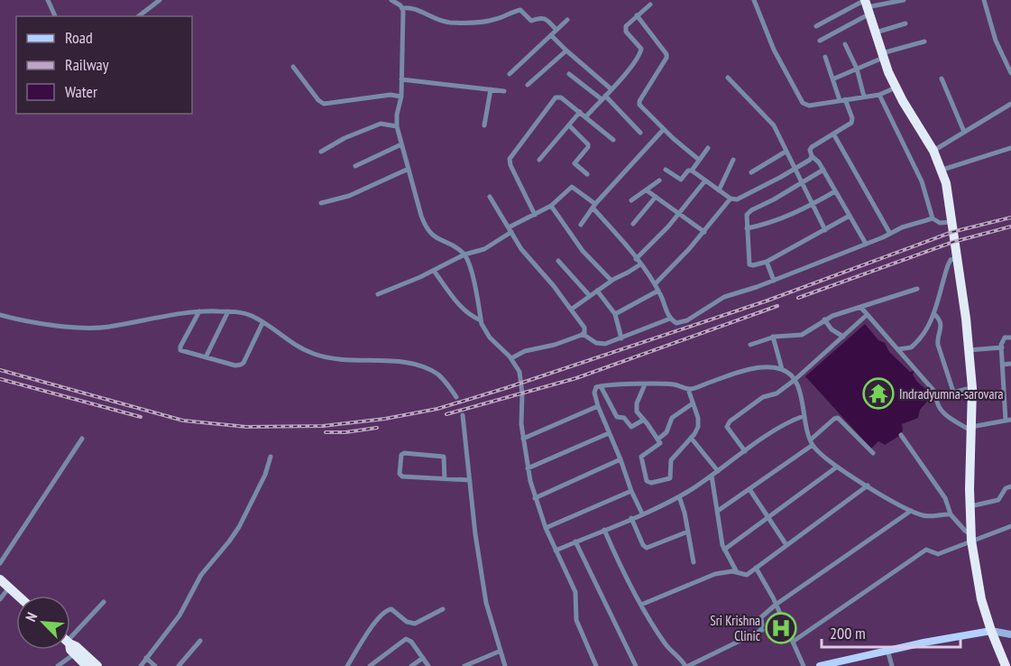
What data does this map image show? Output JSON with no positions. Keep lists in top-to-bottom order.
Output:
{
  "places": {
    "temple": ["Indradyumna-sarovara"],
    "hospital": ["Sri Krishna Clinic"]
  },
  "legend": ["Road", "Railway", "Water"],
  "scale_bar": "200 m",
  "north": "top left"
}
